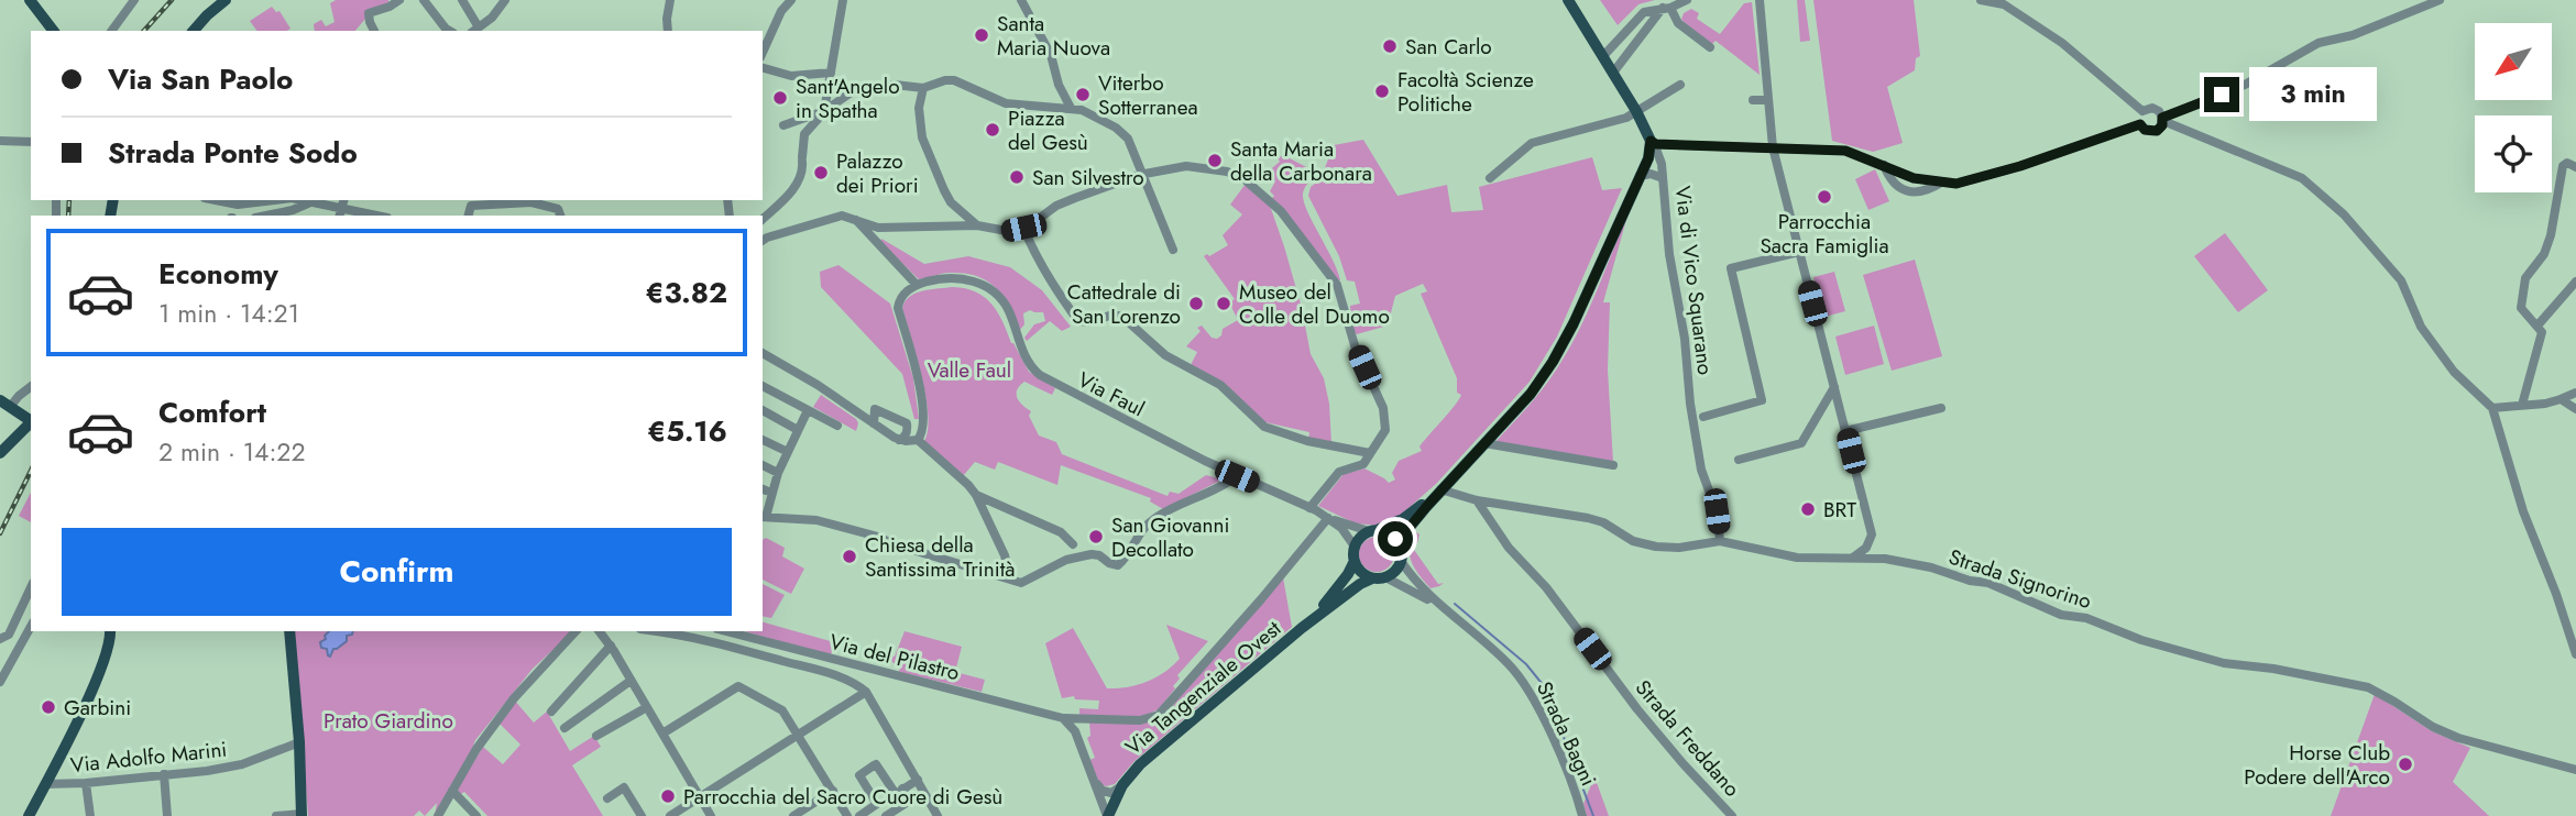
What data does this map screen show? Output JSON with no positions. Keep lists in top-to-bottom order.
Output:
{
  "streets": {
    "main road": ["Via di Vico Squarano", "Via Tangenziale Ovest"],
    "street": [
      "Via Faul",
      "Strada Signorino",
      "Via del Pilastro",
      "Strada Bagni",
      "Strada Freddano",
      "Via Adolfo Marini"
    ]
  },
  "crossings": [
    ["Via di Vico Squarano", "Strada Signorino"],
    ["Via Faul", "Via del Pilastro"],
    ["Via Faul", "Via Tangenziale Ovest"],
    ["Via Faul", "Strada Bagni"],
    ["Strada Signorino", "Strada Freddano"],
    ["Via Tangenziale Ovest", "Strada Bagni"]
  ],
  "parks": ["Valle Faul", "Prato Giardino"],
  "places": [
    "Santa Maria Nuova",
    "San Carlo",
    "Facoltà Scienze Politiche",
    "Viterbo Sotterranea",
    "Sant'Angelo in Spatha",
    "Piazza del Gesù",
    "Santa Maria della Carbonara",
    "Palazzo dei Priori",
    "San Silvestro",
    "Parrocchia Sacra Famiglia",
    "Cattedrale di San Lorenzo",
    "Museo del Colle del Duomo",
    "BRT",
    "San Giovanni Decollato",
    "Chiesa della Santissima Trinità",
    "Garbini",
    "Horse Club Podere dell'Arco",
    "Parrocchia del Sacro Cuore di Gesù"
  ],
  "north": "bottom left",
  "page": {
    "banner": ["Via San Paolo", "Strada Ponte Sodo"],
    "bubble": "3 min",
    "list": [
      {
        "name": "Economy",
        "note": "1 min · 14:21",
        "value": "€3.82"
      },
      {
        "name": "Comfort",
        "note": "2 min · 14:22",
        "value": "€5.16"
      }
    ],
    "buttons": "Confirm"
  }
}
